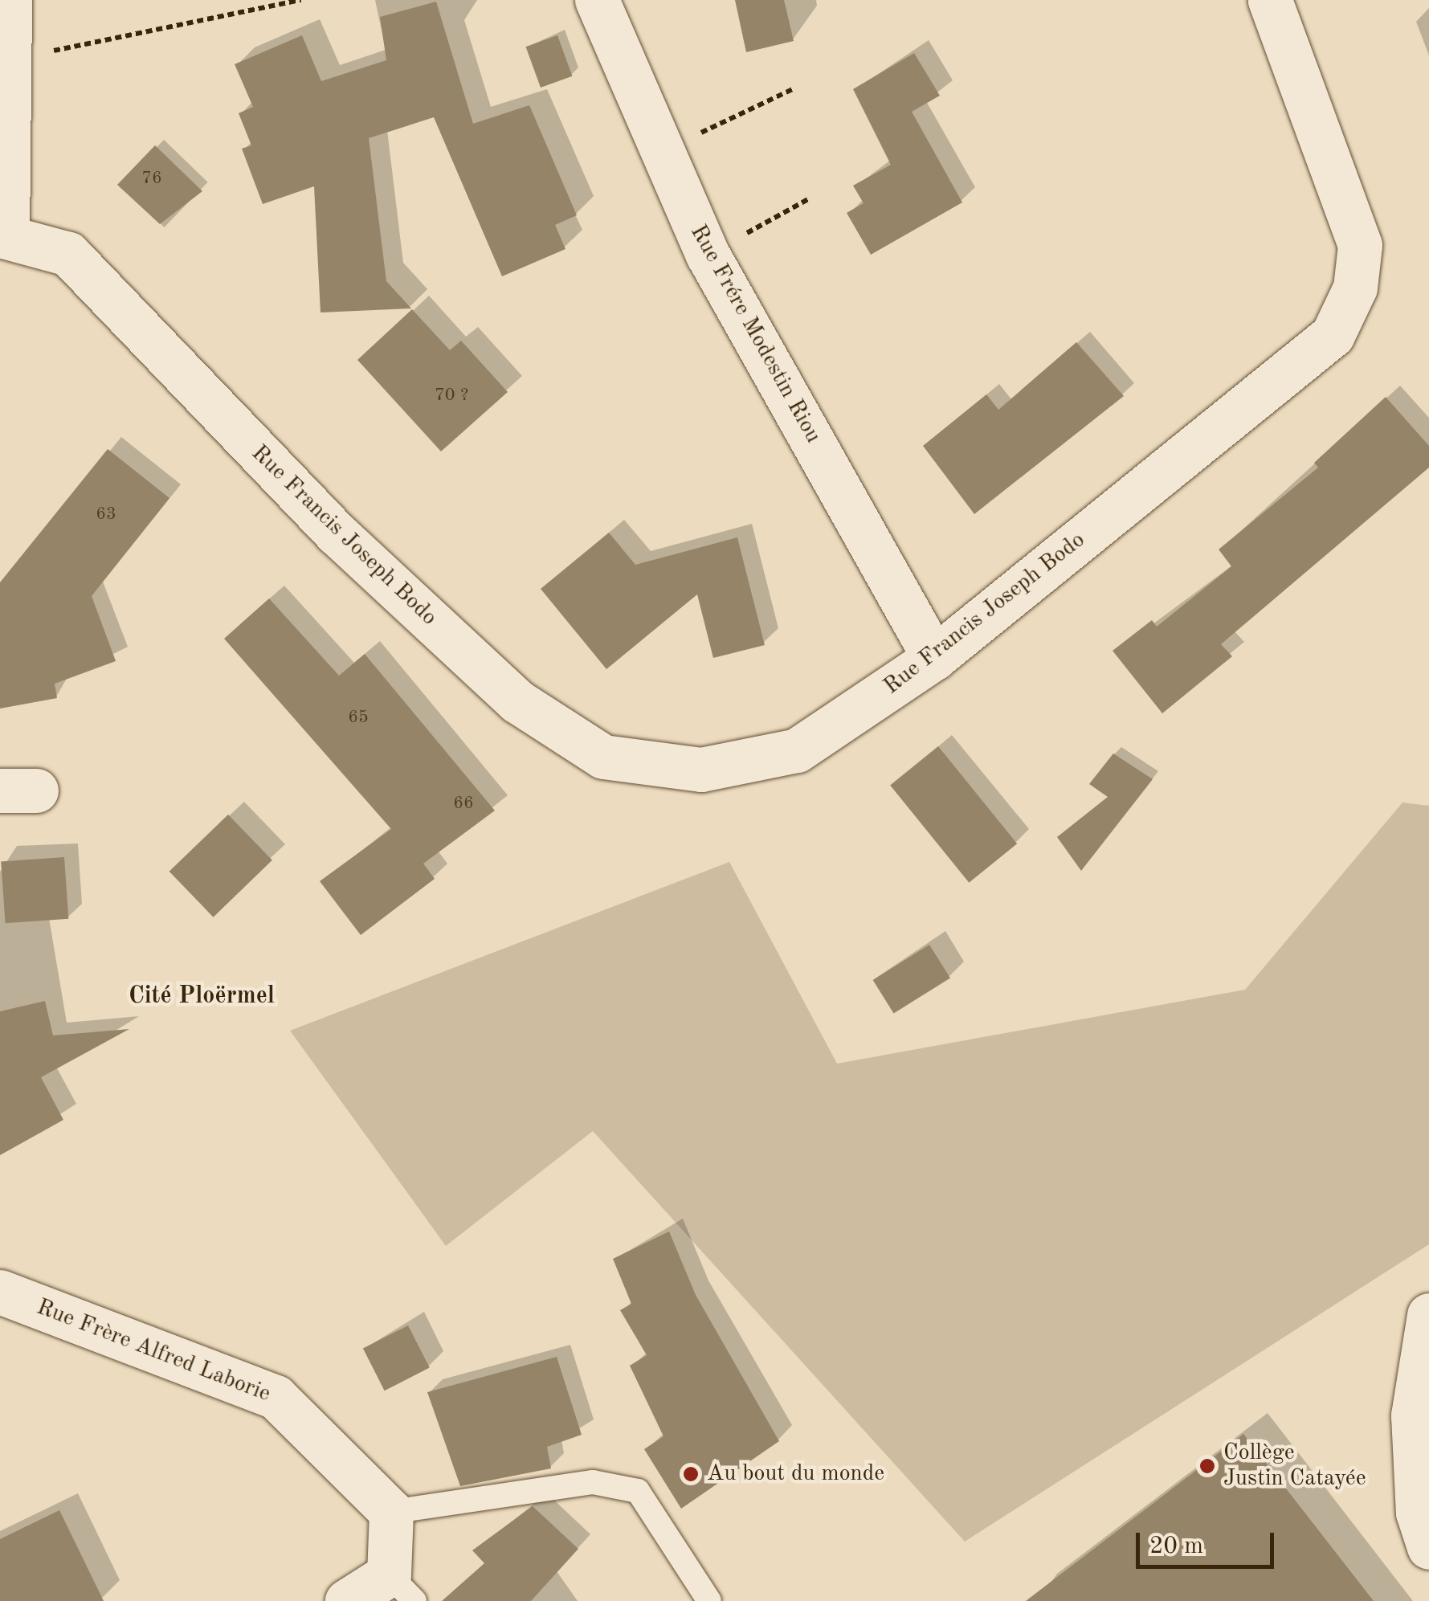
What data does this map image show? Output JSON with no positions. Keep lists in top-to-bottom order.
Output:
{
  "streets": {
    "street": ["Rue Frére Modestin Riou", "Rue Francis Joseph Bodo", "Rue Frère Alfred Laborie"]
  },
  "crossings": [
    ["Rue Frére Modestin Riou", "Rue Francis Joseph Bodo"]
  ],
  "districts": ["Cité Ploërmel"],
  "places": ["Collège Justin Catayée", "Au bout du monde"],
  "house_numbers": [
    "76",
    "70 ?",
    "63",
    "65",
    "66"
  ],
  "scale_bar": "20 m"
}
